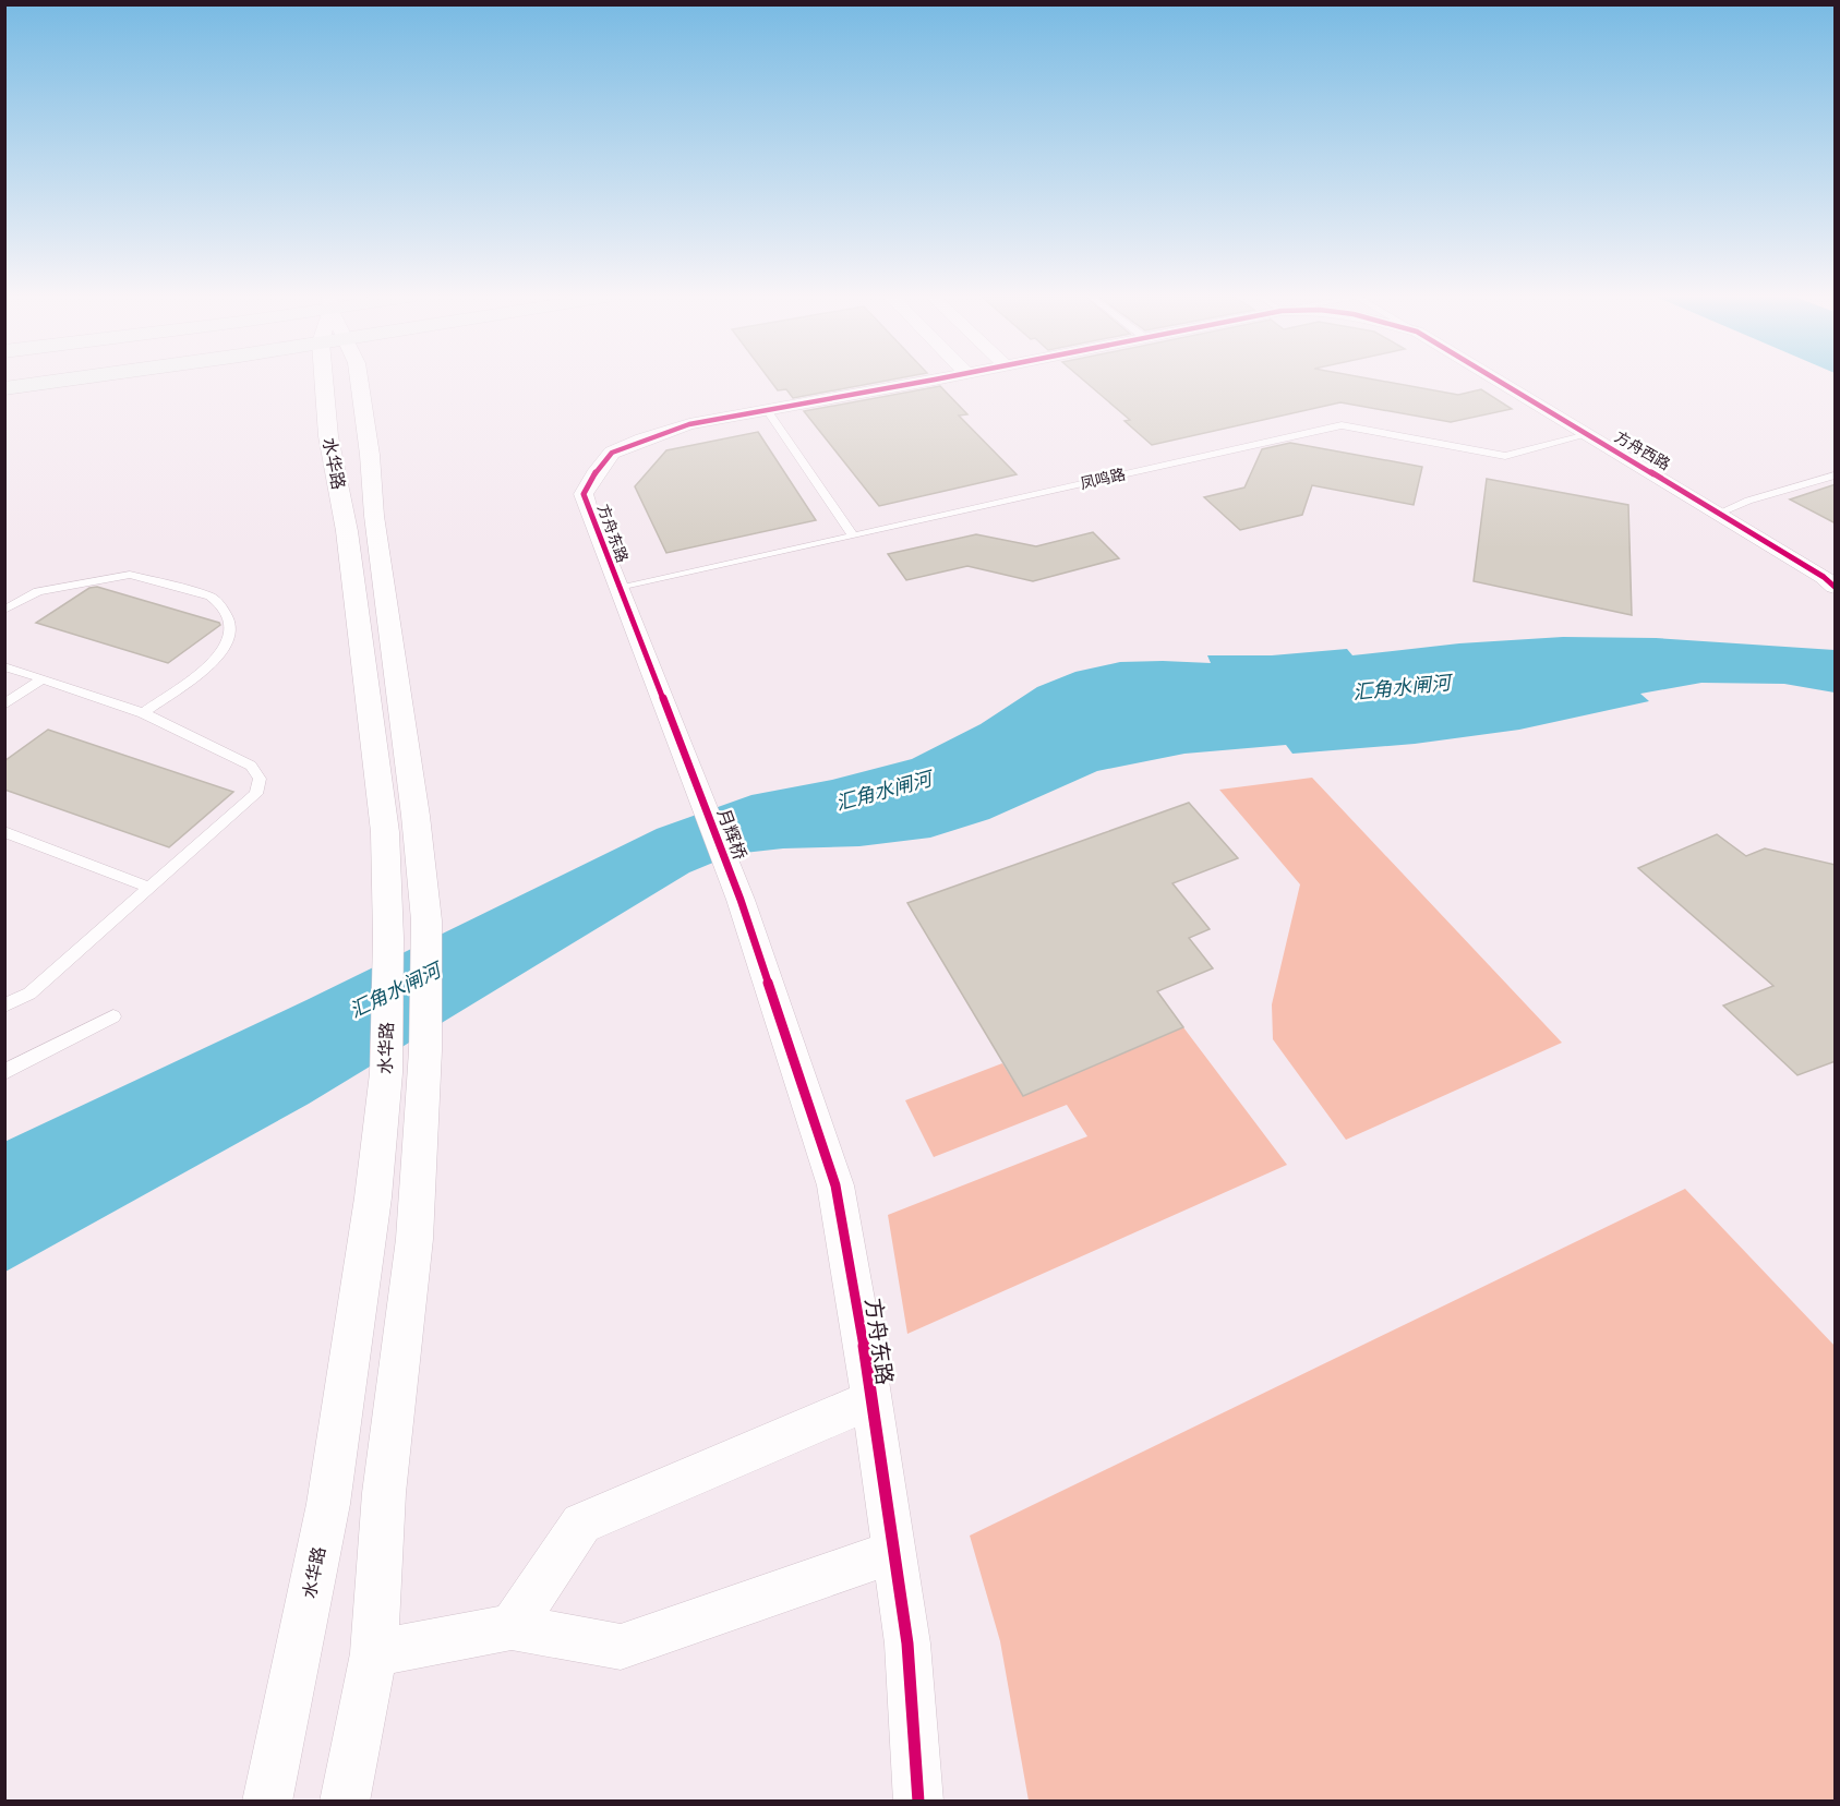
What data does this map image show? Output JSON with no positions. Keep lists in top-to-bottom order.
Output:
{
  "streets": {
    "street": [
      "方舟西路",
      "水华路",
      "方舟东路",
      "月辉桥"
    ],
    "lane": ["凤鸣路"]
  },
  "crossings": [
    ["方舟西路", "凤鸣路"],
    ["方舟西路", "方舟东路"],
    ["凤鸣路", "方舟东路"],
    ["方舟东路", "月辉桥"]
  ],
  "water": ["汇角水闸河"]
}
